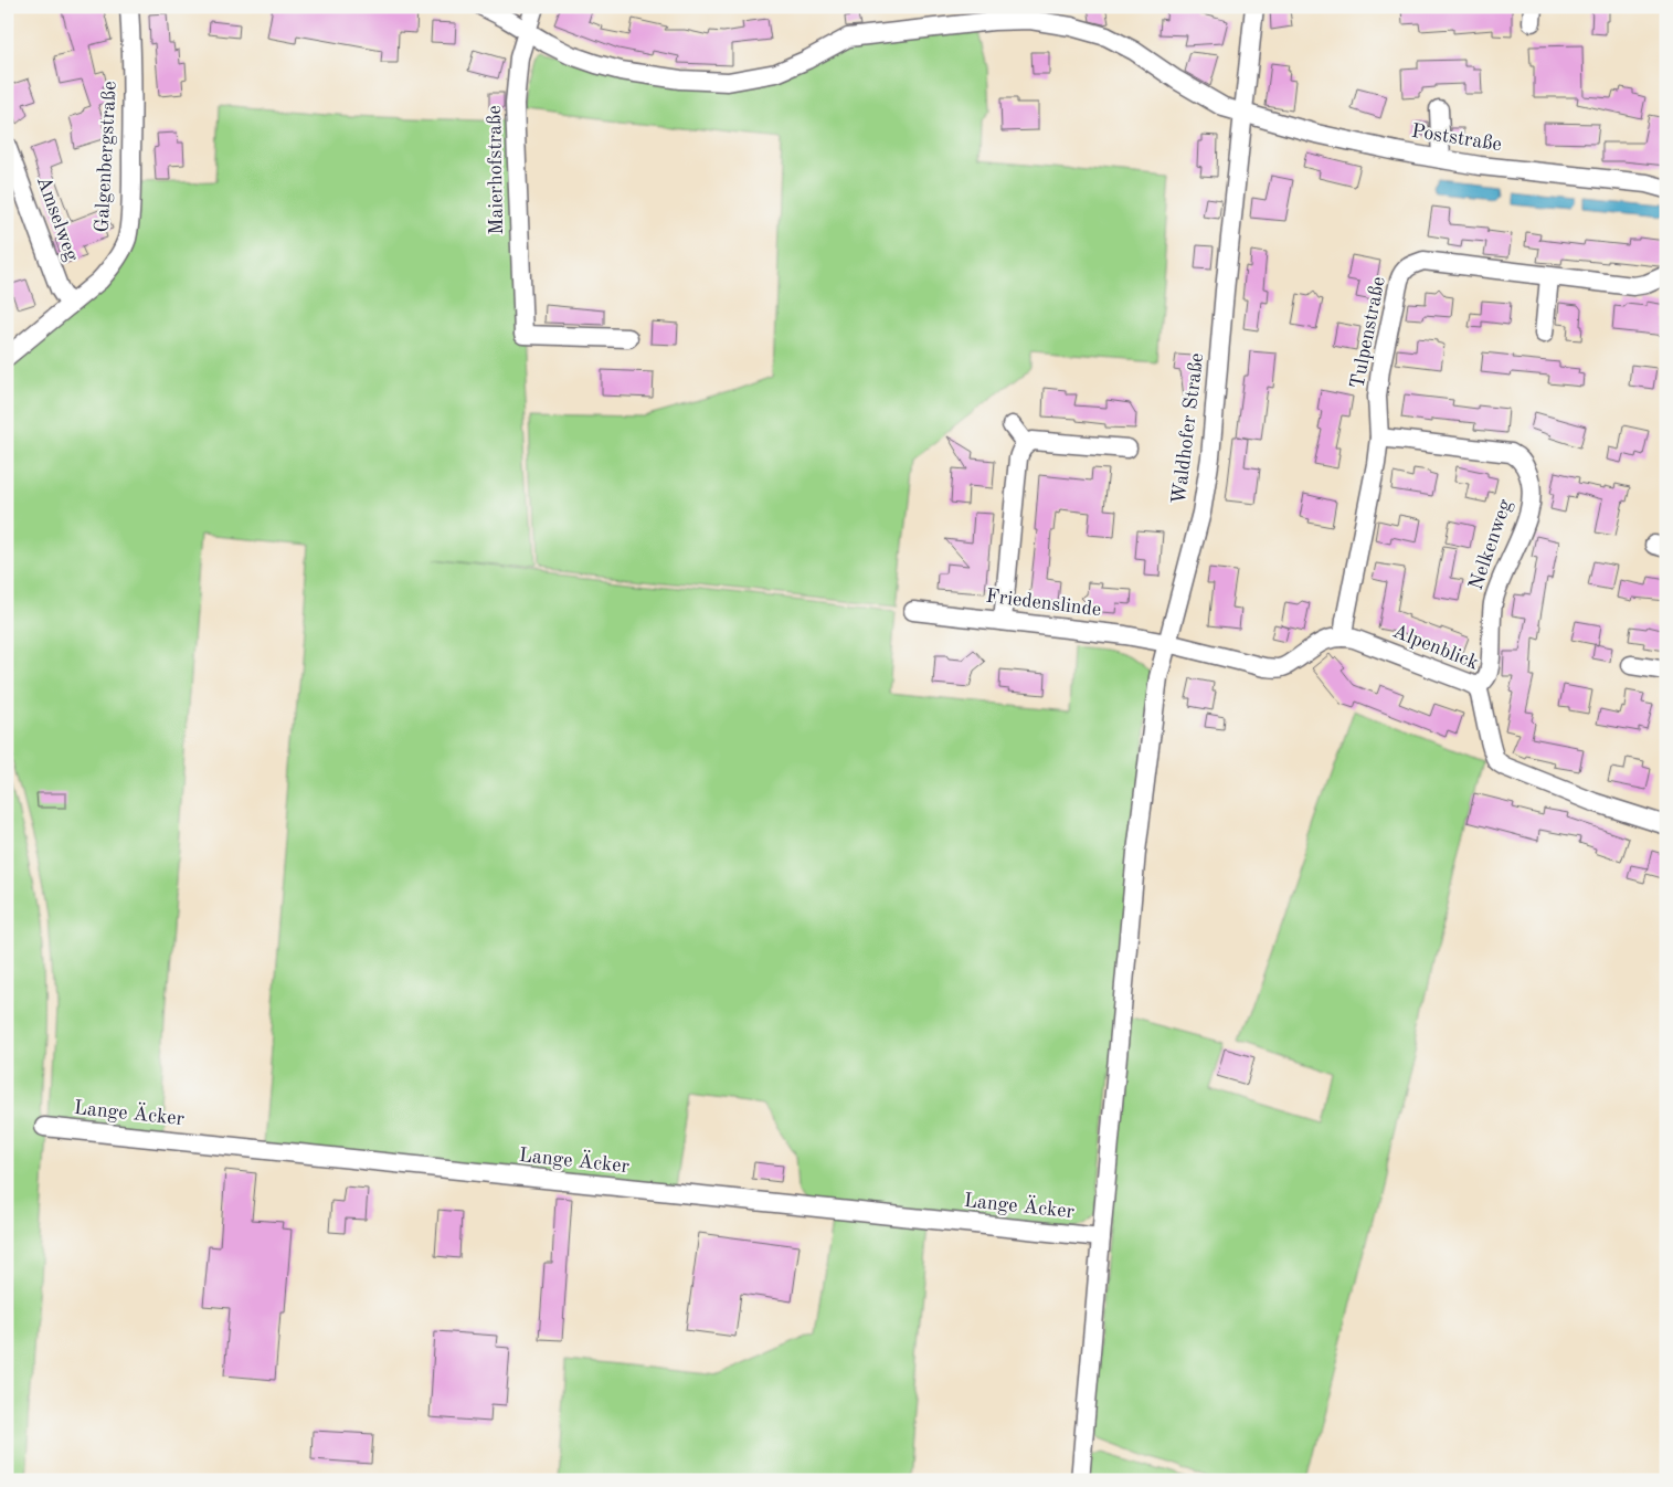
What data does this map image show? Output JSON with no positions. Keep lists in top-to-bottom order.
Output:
{
  "streets": {
    "street": [
      "Poststraße",
      "Galgenbergstraße",
      "Maierhofstraße",
      "Amselweg",
      "Tulpenstraße",
      "Waldhofer Straße",
      "Nelkenweg",
      "Friedenslinde",
      "Alpenblick",
      "Lange Äcker"
    ]
  },
  "crossings": [
    ["Poststraße", "Maierhofstraße"],
    ["Poststraße", "Waldhofer Straße"],
    ["Galgenbergstraße", "Amselweg"],
    ["Tulpenstraße", "Nelkenweg"],
    ["Tulpenstraße", "Alpenblick"],
    ["Waldhofer Straße", "Friedenslinde"],
    ["Waldhofer Straße", "Alpenblick"],
    ["Waldhofer Straße", "Lange Äcker"],
    ["Nelkenweg", "Alpenblick"],
    ["Friedenslinde", "Alpenblick"]
  ]
}
